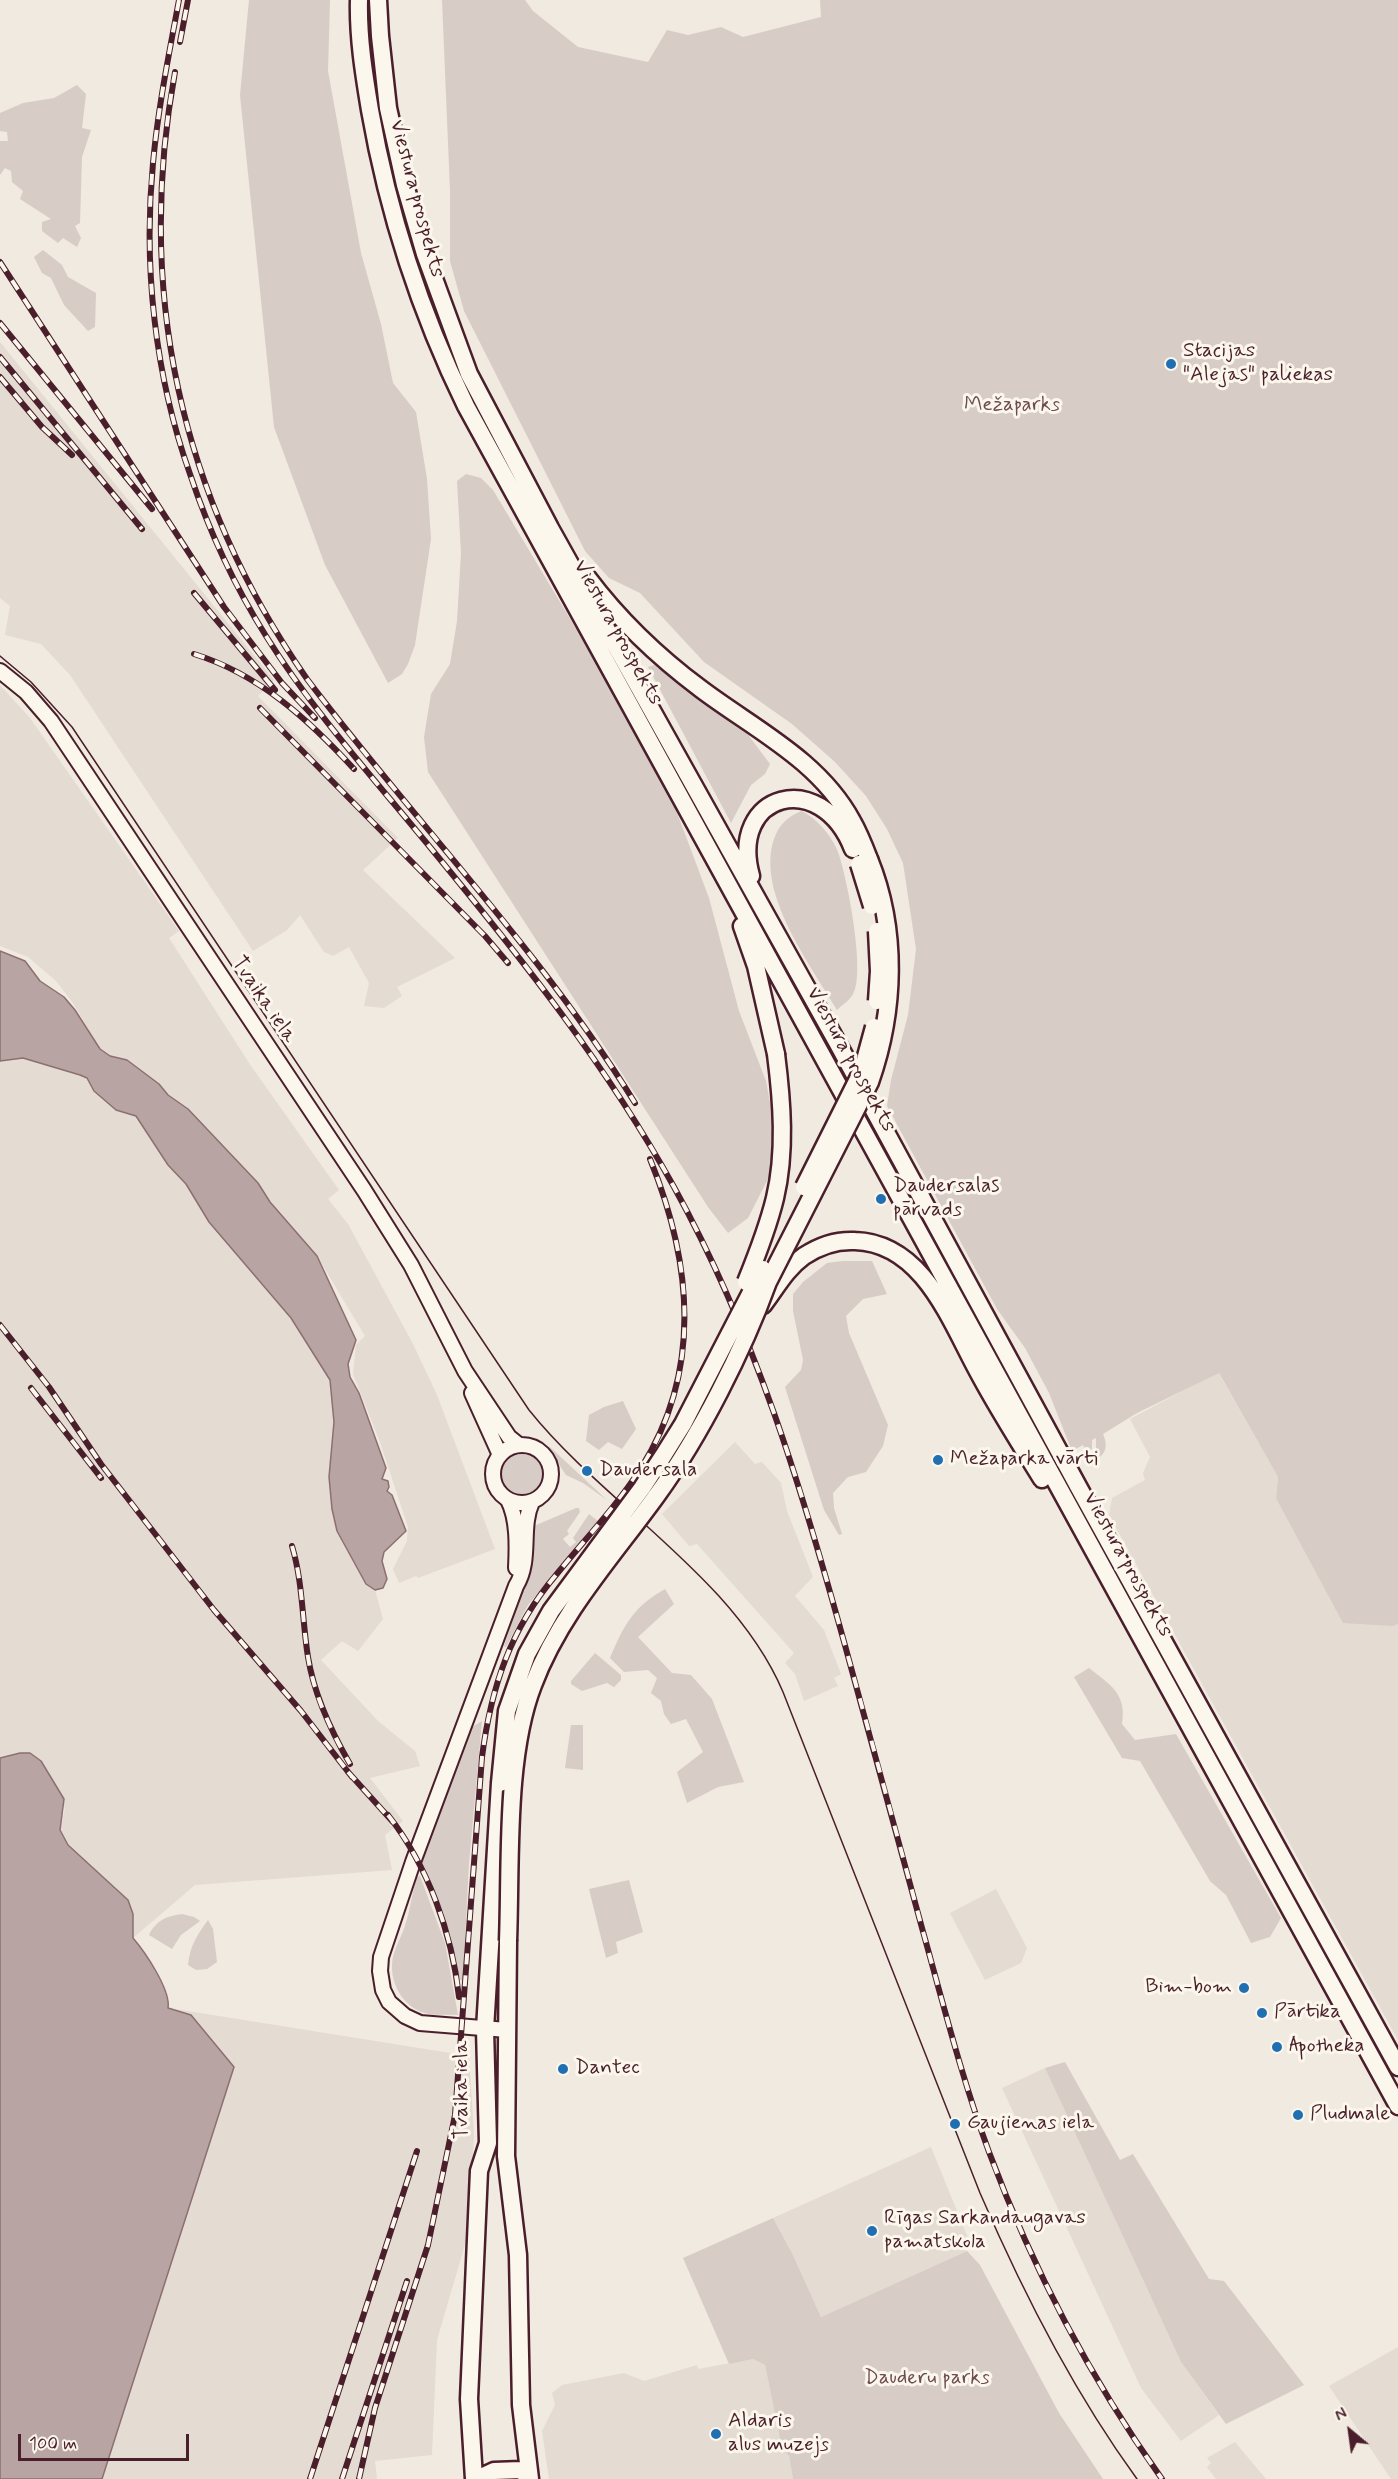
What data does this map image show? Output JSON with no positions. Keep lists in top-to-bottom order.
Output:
{
  "streets": {
    "main road": ["Viestura prospekts", "Tvaika iela"]
  },
  "parks": ["Mežaparks", "Dauderu parks"],
  "places": [
    "Stacijas \"Alejas\" paliekas",
    "Daudersalas pārvads",
    "Mežaparka vārti",
    "Daudersala",
    "Bim-bom",
    "Pārtika",
    "Apotheka",
    "Dantec",
    "Pludmale",
    "Gaujienas iela",
    "Rīgas Sarkandaugavas pamatskola",
    "Aldaris alus muzejs"
  ],
  "scale_bar": "100 m",
  "north": "top left"
}
